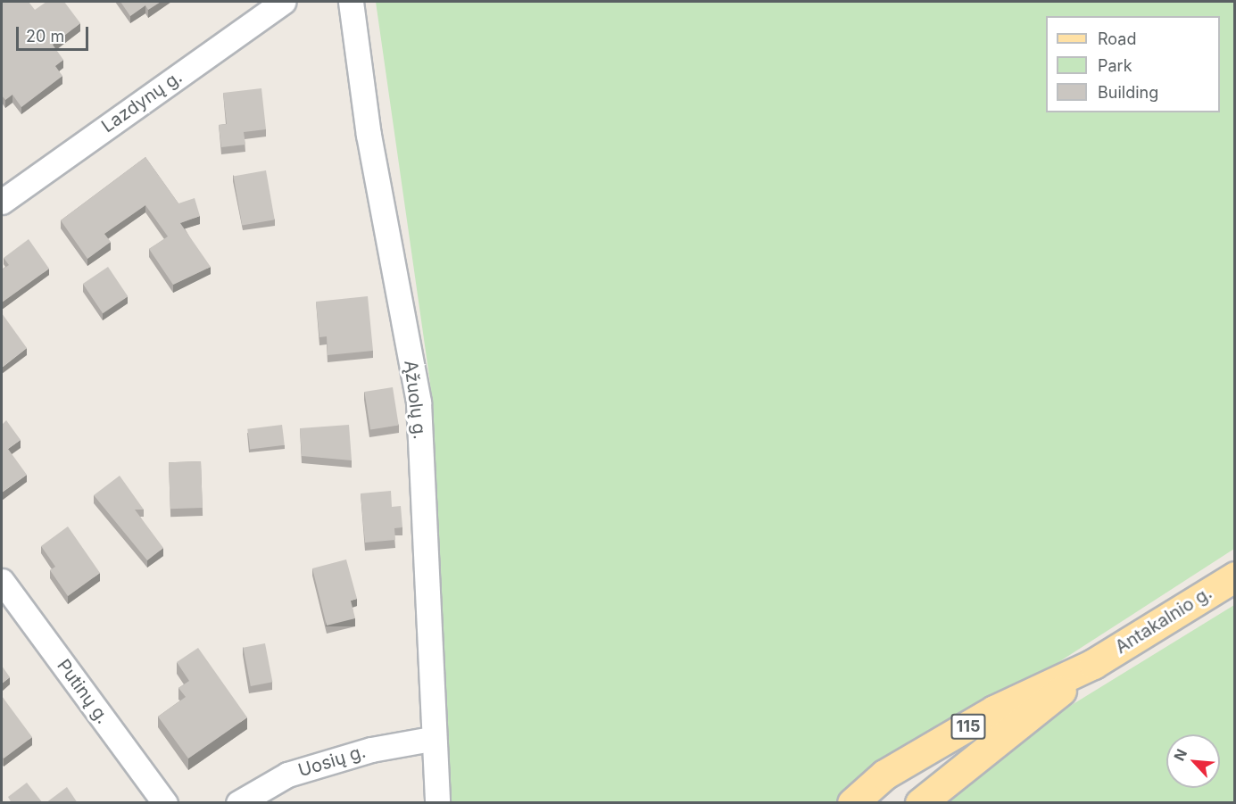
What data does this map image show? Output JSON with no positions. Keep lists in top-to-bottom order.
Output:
{
  "streets": {
    "main road": ["Antakalnio g.", "115"],
    "street": [
      "Lazdynų g.",
      "Ąžuolų g.",
      "Putinų g.",
      "Uosių g."
    ]
  },
  "crossings": [
    ["Ąžuolų g.", "Uosių g."]
  ],
  "legend": ["Road", "Park", "Building"],
  "scale_bar": "20 m",
  "north": "top left"
}
